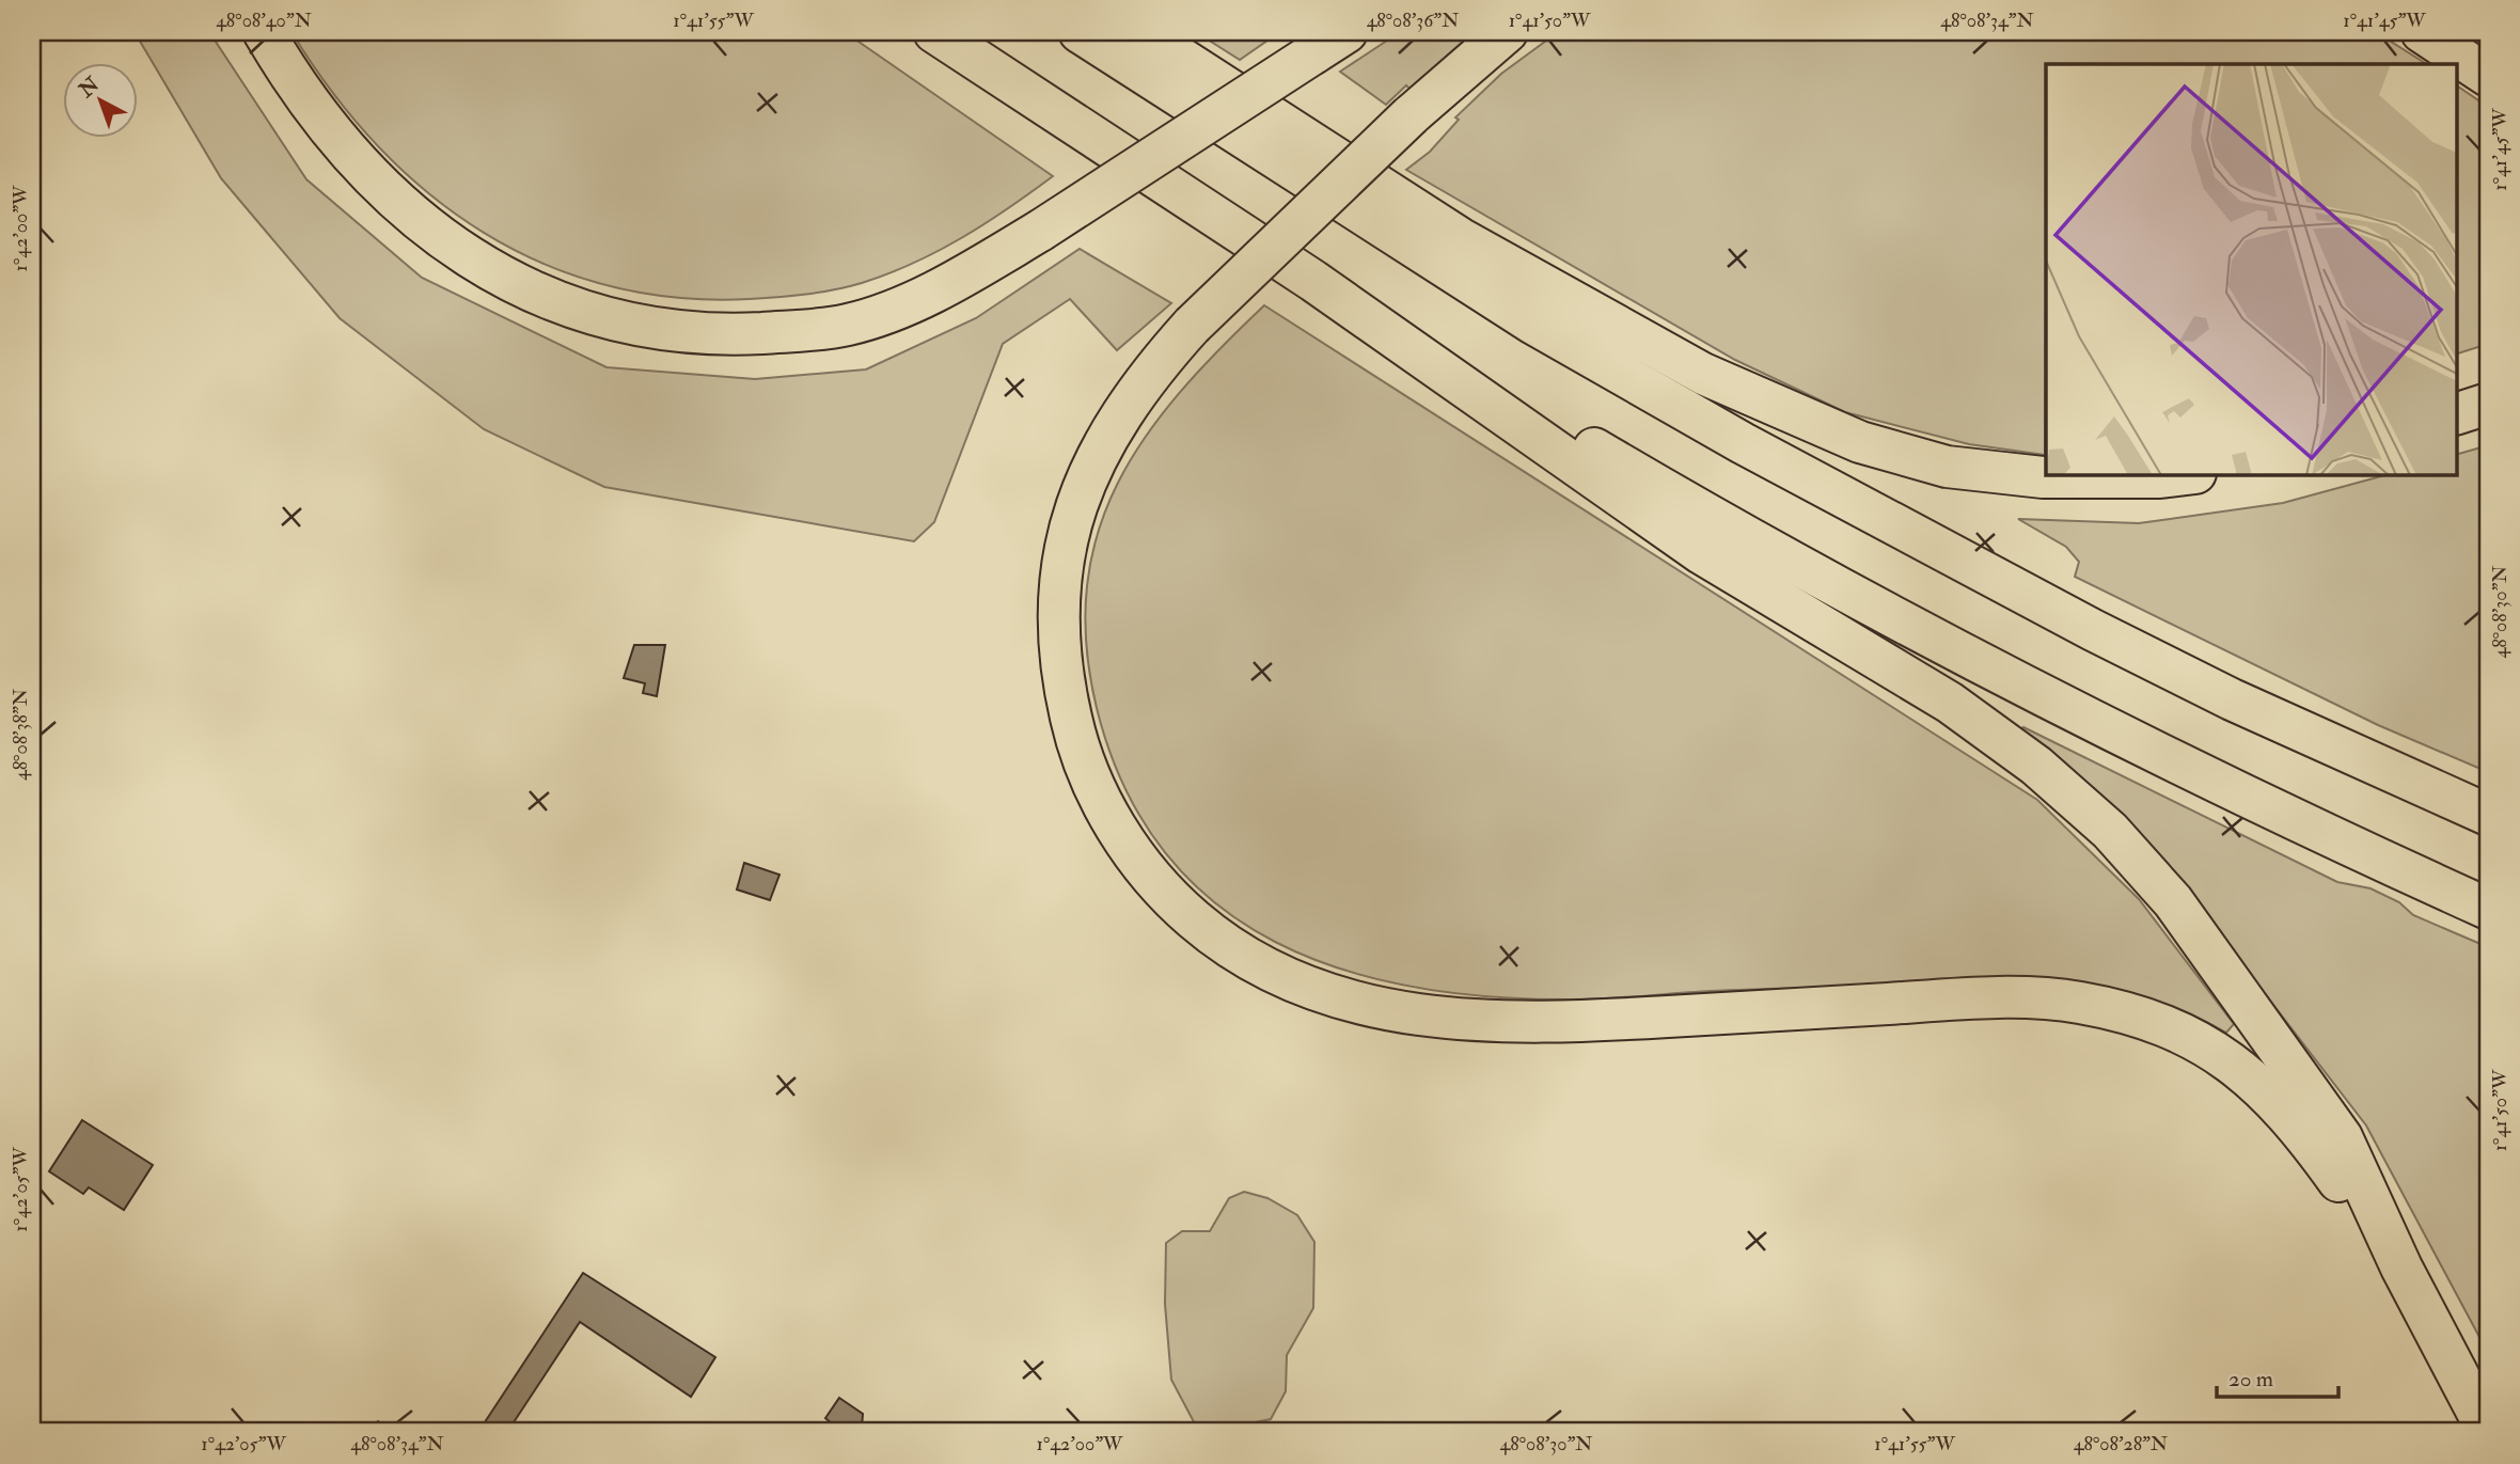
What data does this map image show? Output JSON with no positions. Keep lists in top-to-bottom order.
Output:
{
  "scale_bar": "20 m",
  "north": "top left",
  "coordinates": [
    "48°08'40\"N",
    "1°41'55\"W",
    "48°08'36\"N",
    "1°41'50\"W",
    "48°08'34\"N",
    "1°41'45\"W",
    "1°42'00\"W",
    "48°08'30\"N",
    "48°08'38\"N",
    "1°42'05\"W",
    "48°08'28\"N"
  ]
}
